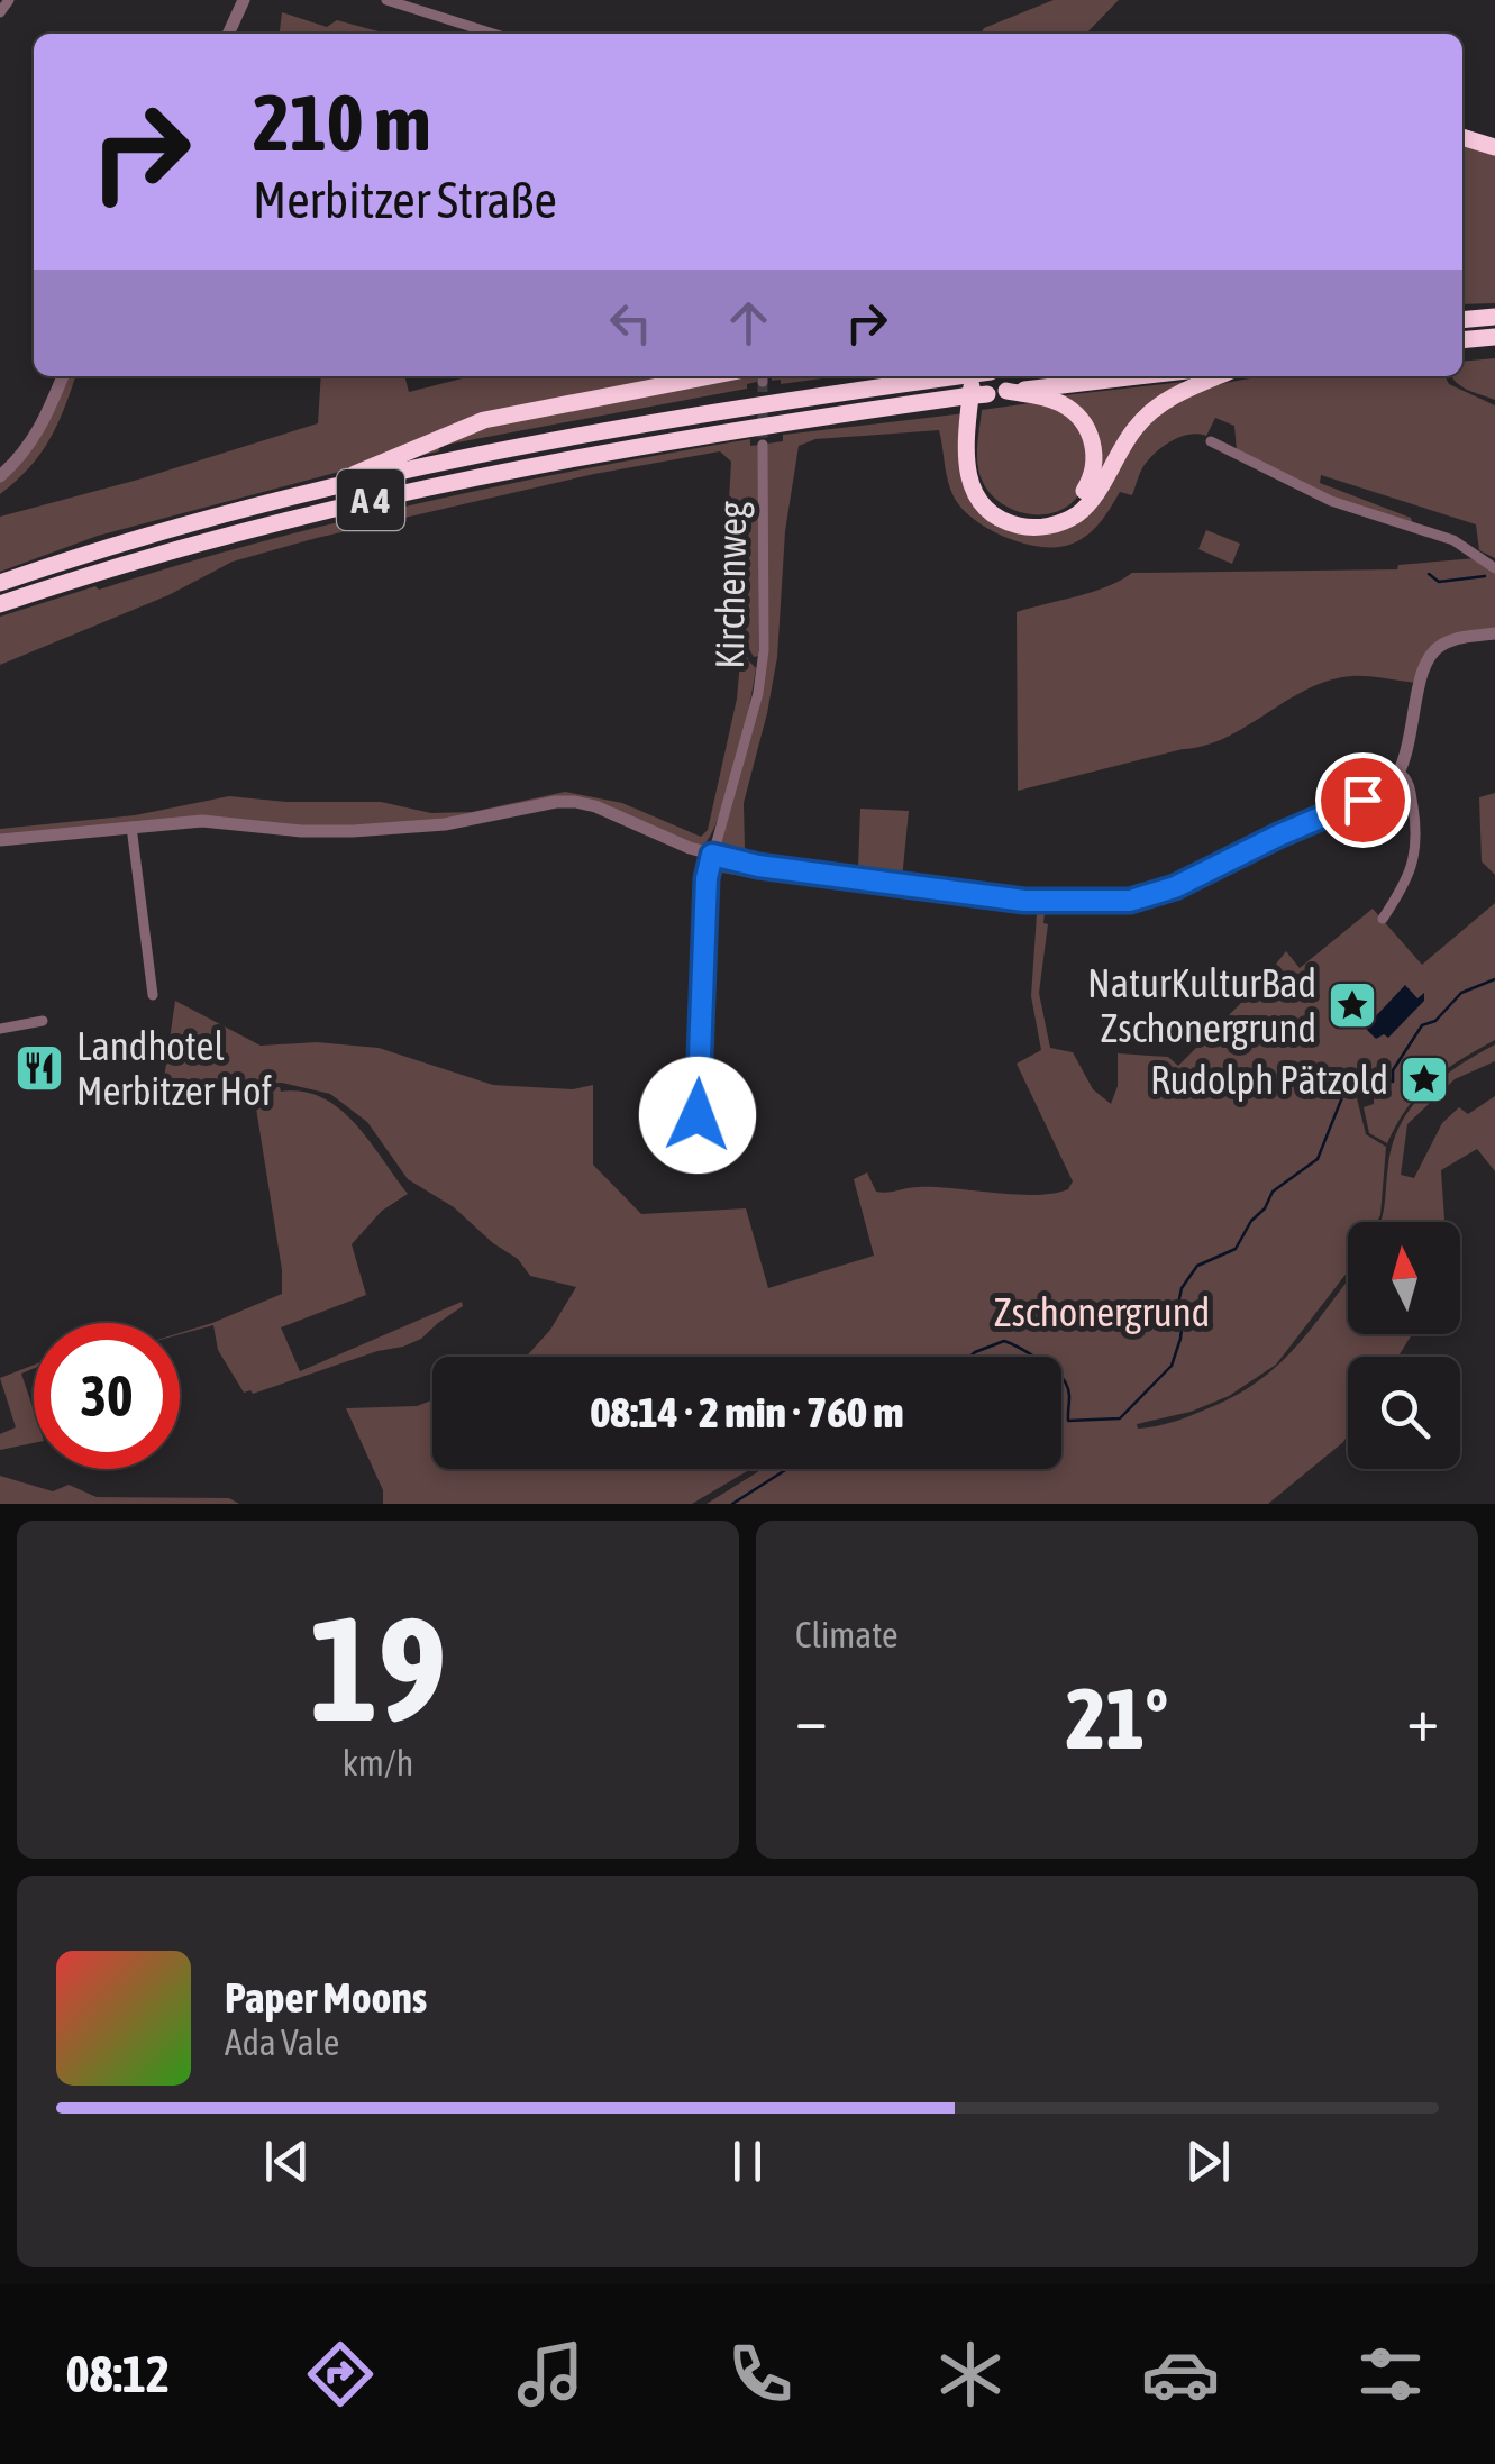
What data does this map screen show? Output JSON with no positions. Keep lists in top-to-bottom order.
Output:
{
  "streets": {
    "highway": ["A 4"],
    "street": ["Kirchenweg"]
  },
  "parks": ["Zschonergrund"],
  "places": {
    "place": ["NaturKulturBad Zschonergrund", "Rudolph Pätzold"],
    "restaurant": ["Landhotel Merbitzer Hof"]
  },
  "north": "top",
  "page": {
    "turn": ["210 m", "Merbitzer Straße"],
    "limit": "30",
    "trip": "08:14 · 2 min · 760 m",
    "tile": [
      ["19", "km/h"],
      "Climate"
    ],
    "heat": ["−", "21°", "+"],
    "song": ["Paper Moons", "Ada Vale"],
    "tabs": "08:12"
  }
}
